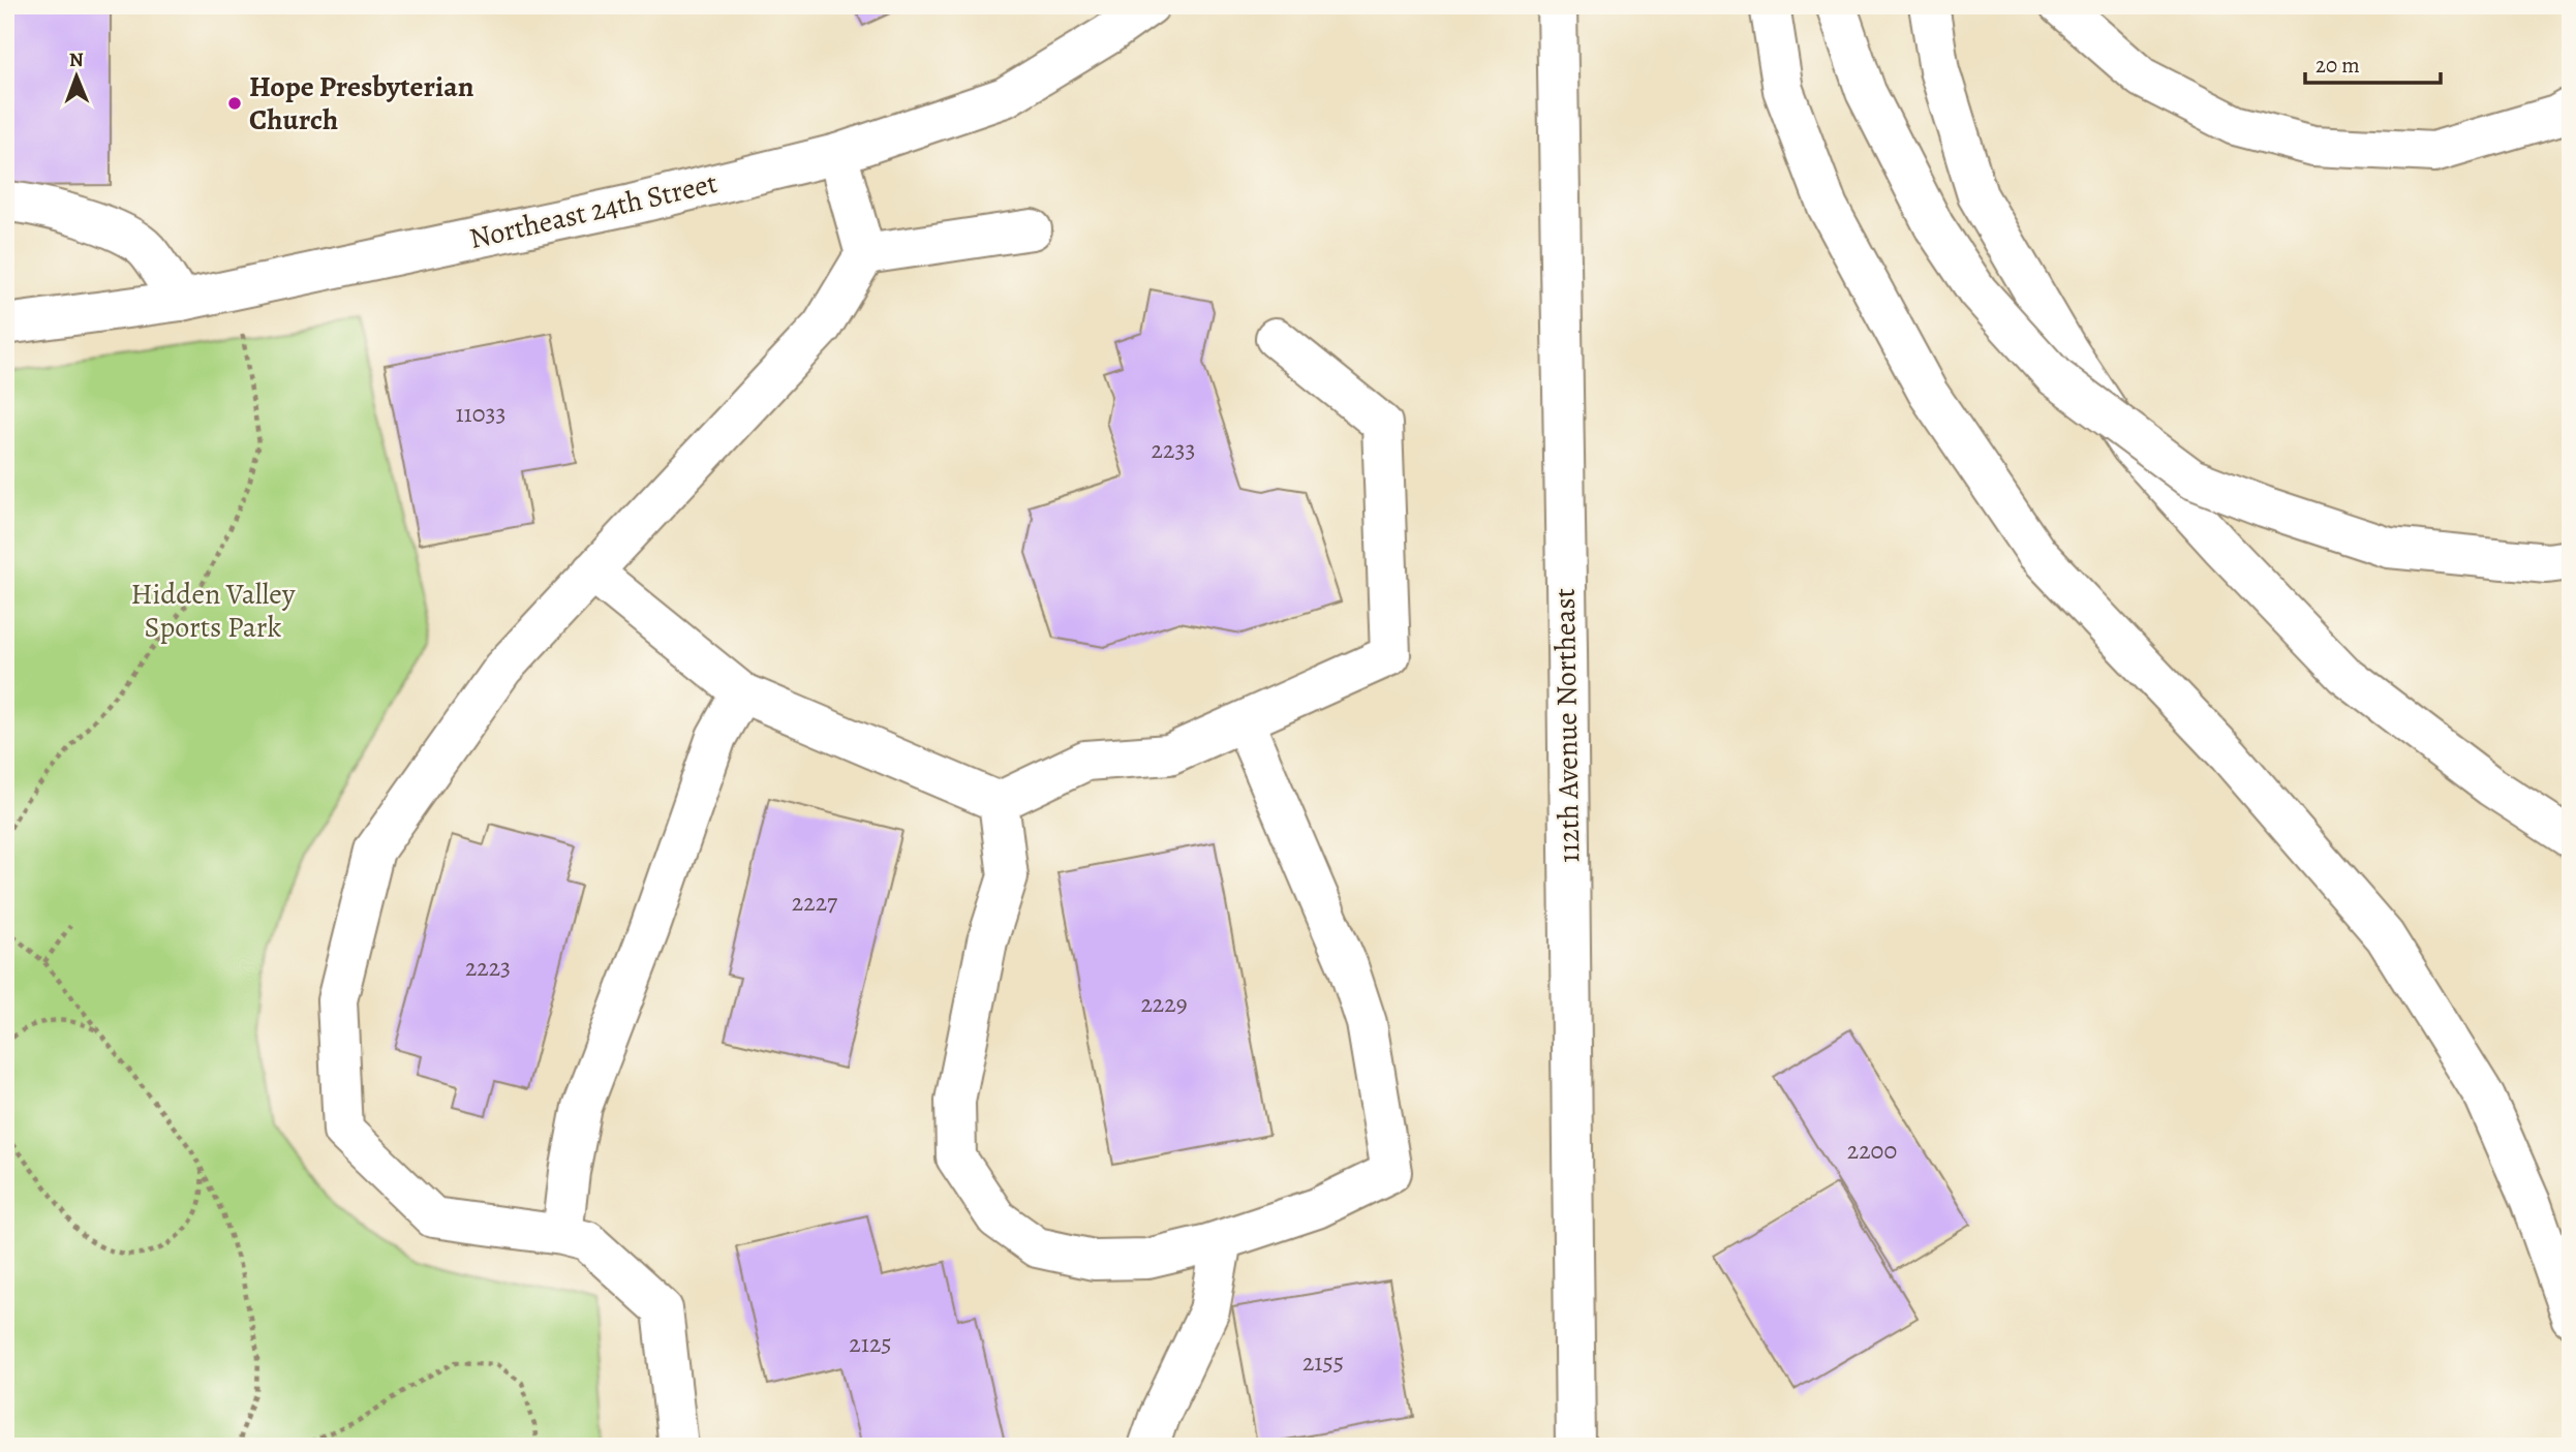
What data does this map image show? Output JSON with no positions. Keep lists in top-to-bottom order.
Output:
{
  "streets": {
    "main road": ["Northeast 24th Street", "112th Avenue Northeast"]
  },
  "parks": ["Hidden Valley Sports Park"],
  "places": ["Hope Presbyterian Church"],
  "house_numbers": [
    "11033",
    "2233",
    "2227",
    "2223",
    "2229",
    "2200",
    "2125",
    "2155"
  ],
  "scale_bar": "20 m",
  "north": "top"
}
